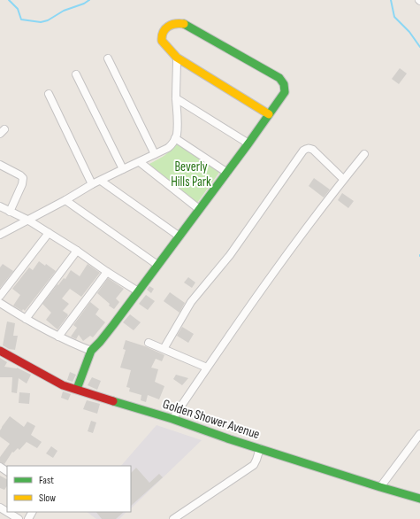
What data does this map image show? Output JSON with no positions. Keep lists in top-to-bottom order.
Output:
{
  "streets": {
    "street": ["Golden Shower Avenue"]
  },
  "parks": ["Beverly Hills Park"],
  "legend": ["Fast", "Slow"]
}
